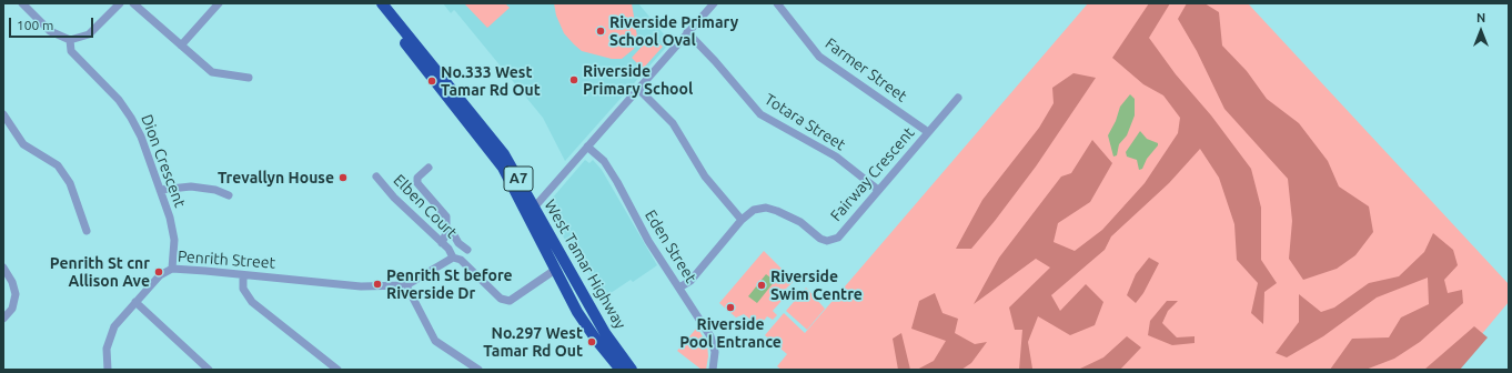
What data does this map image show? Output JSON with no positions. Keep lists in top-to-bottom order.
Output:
{
  "streets": {
    "highway": ["A7", "West Tamar Highway"],
    "street": [
      "Farmer Street",
      "Totara Street",
      "Dion Crescent",
      "Fairway Crescent",
      "Elben Court",
      "Eden Street",
      "Penrith Street"
    ]
  },
  "crossings": [
    ["Farmer Street", "Fairway Crescent"],
    ["Totara Street", "Fairway Crescent"],
    ["Dion Crescent", "Penrith Street"],
    ["Fairway Crescent", "Eden Street"],
    ["Elben Court", "West Tamar Highway"]
  ],
  "places": [
    "Riverside Primary School Oval",
    "Riverside Primary School",
    "No.333 West Tamar Rd Out",
    "Trevallyn House",
    "Penrith St cnr Allison Ave",
    "Penrith St before Riverside Dr",
    "Riverside Swim Centre",
    "Riverside Pool Entrance",
    "No.297 West Tamar Rd Out"
  ],
  "scale_bar": "100 m",
  "north": "top"
}
